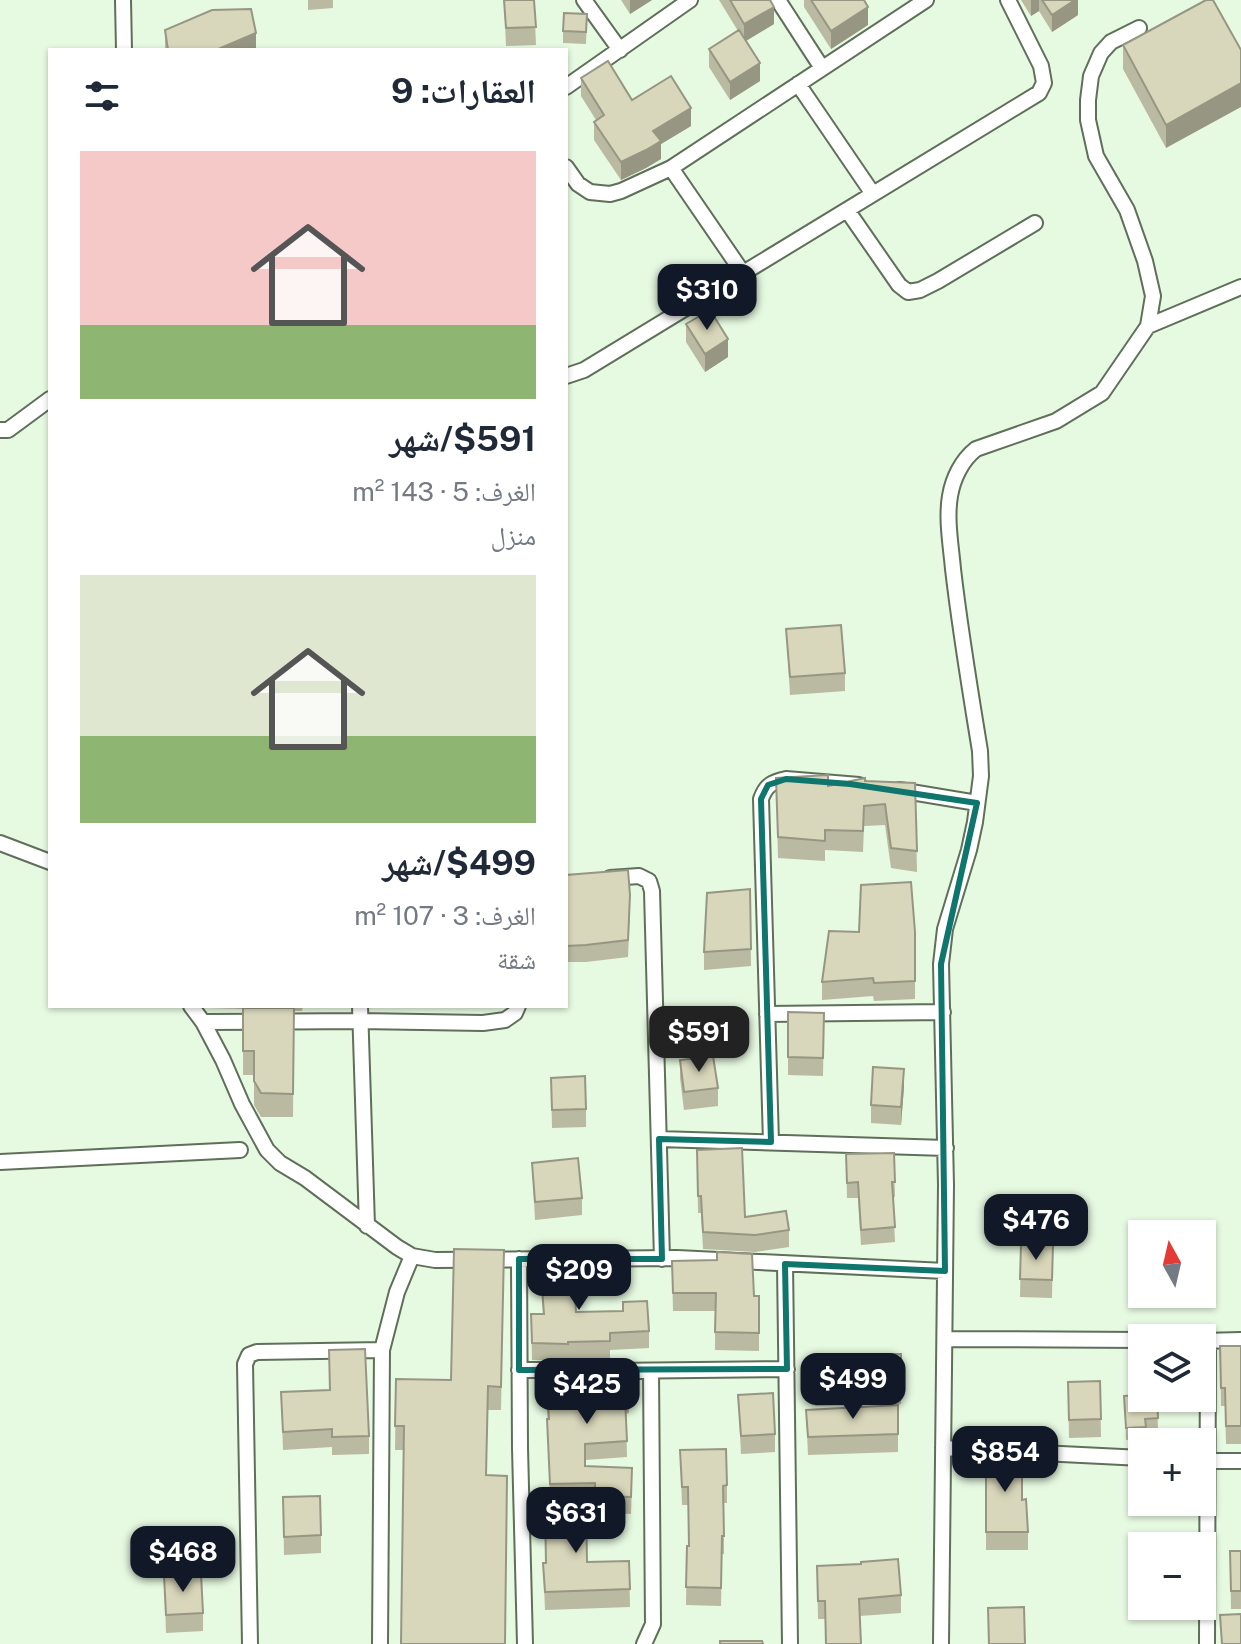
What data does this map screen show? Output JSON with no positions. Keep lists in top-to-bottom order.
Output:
{
  "north": "top",
  "page": {
    "heading": "العقارات: 9",
    "list": [
      {
        "name": "$591/شهر",
        "note": "الغرف: 5 · 143 m² · منزل"
      },
      {
        "name": "$499/شهر",
        "note": "الغرف: 3 · 107 m² · شقة"
      }
    ],
    "price": [
      "$310",
      "$591",
      "$476",
      "$209",
      "$499",
      "$425",
      "$854",
      "$631",
      "$468"
    ],
    "map_buttons": ["+", "−"]
  }
}
